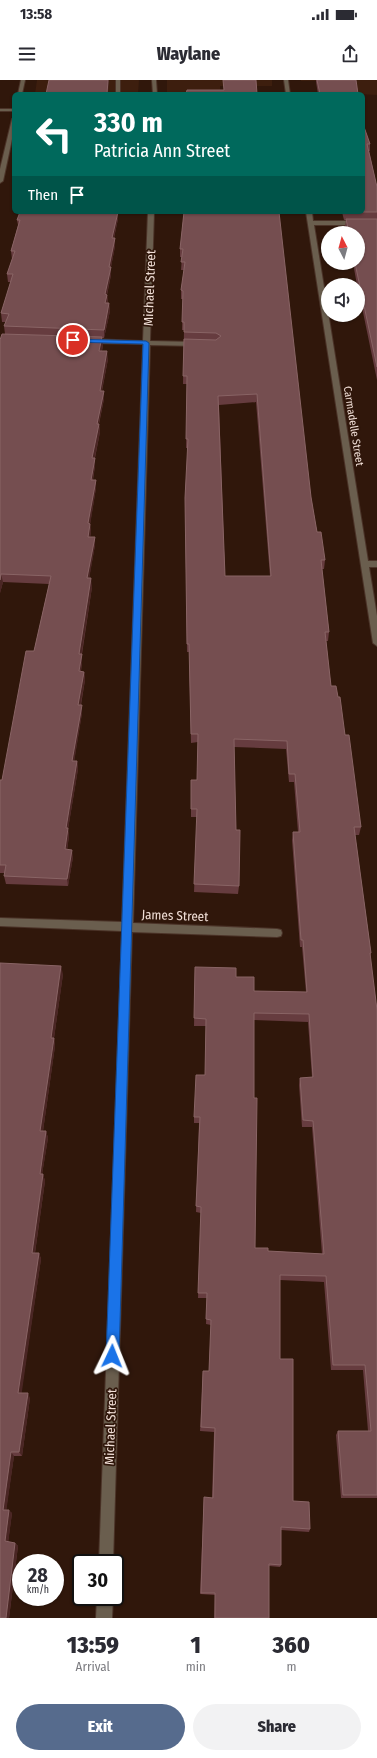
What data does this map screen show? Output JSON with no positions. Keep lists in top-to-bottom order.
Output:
{
  "streets": {
    "street": ["Michael Street", "Carmadelle Street", "James Street"]
  },
  "crossings": [
    ["Michael Street", "James Street"]
  ],
  "north": "top",
  "page": {
    "status": "13:58",
    "header": "Waylane",
    "turn": ["330 m", "Patricia Ann Street"],
    "then": "Then",
    "speed": "28 km/h",
    "limit": "30",
    "eta": [
      "13:59",
      "Arrival",
      "1",
      "min",
      "360",
      "m"
    ],
    "buttons": ["Exit", "Share"]
  }
}
